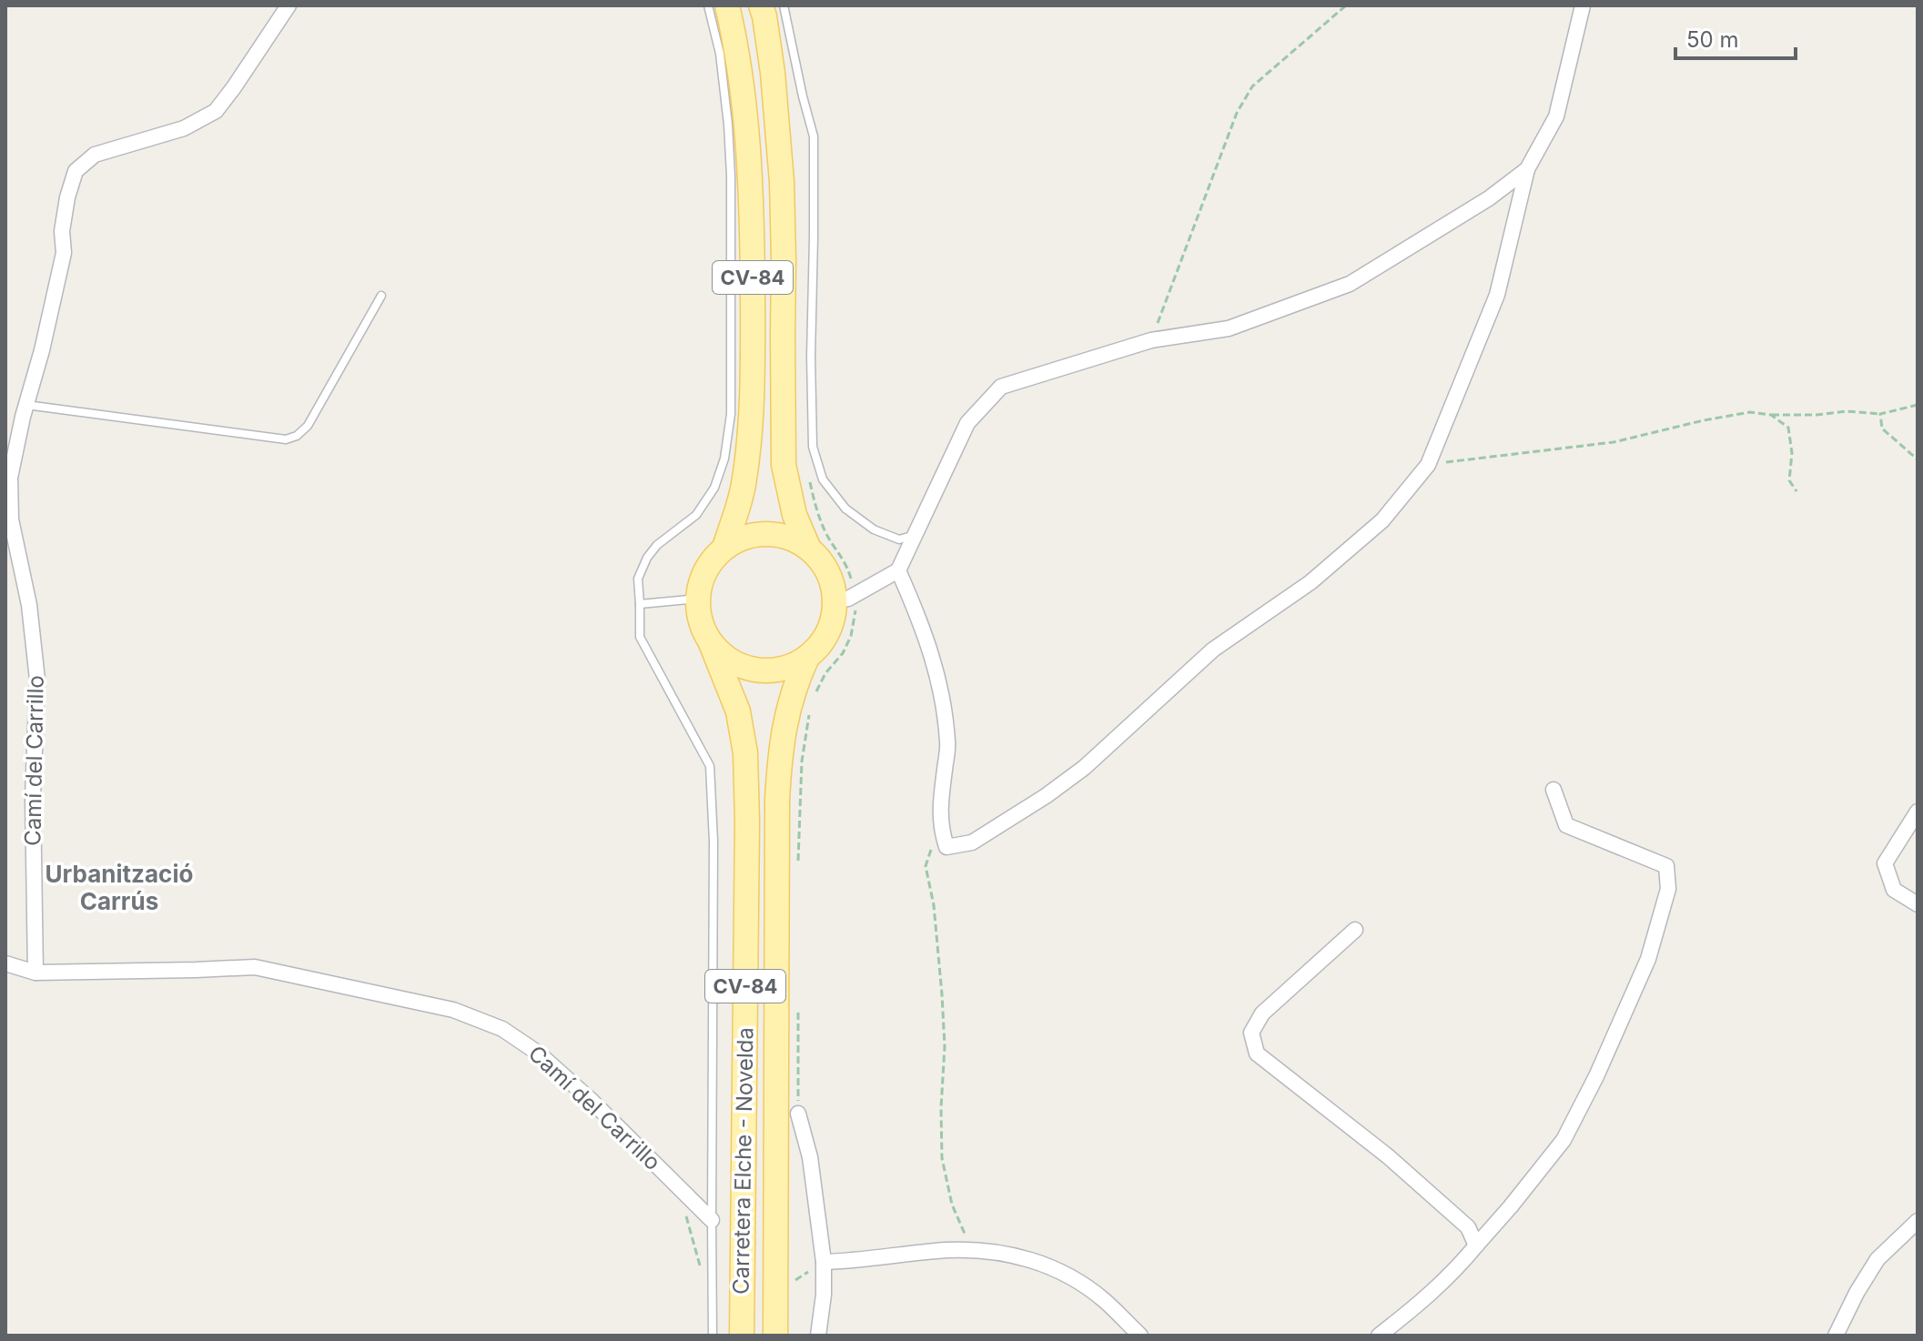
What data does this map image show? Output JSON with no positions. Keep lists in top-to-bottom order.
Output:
{
  "streets": {
    "main road": ["CV-84", "Carretera Elche - Novelda"],
    "street": ["Camí del Carrillo"]
  },
  "crossings": [
    ["CV-84", "Carretera Elche - Novelda"]
  ],
  "districts": ["Urbanització Carrús"],
  "scale_bar": "50 m"
}
